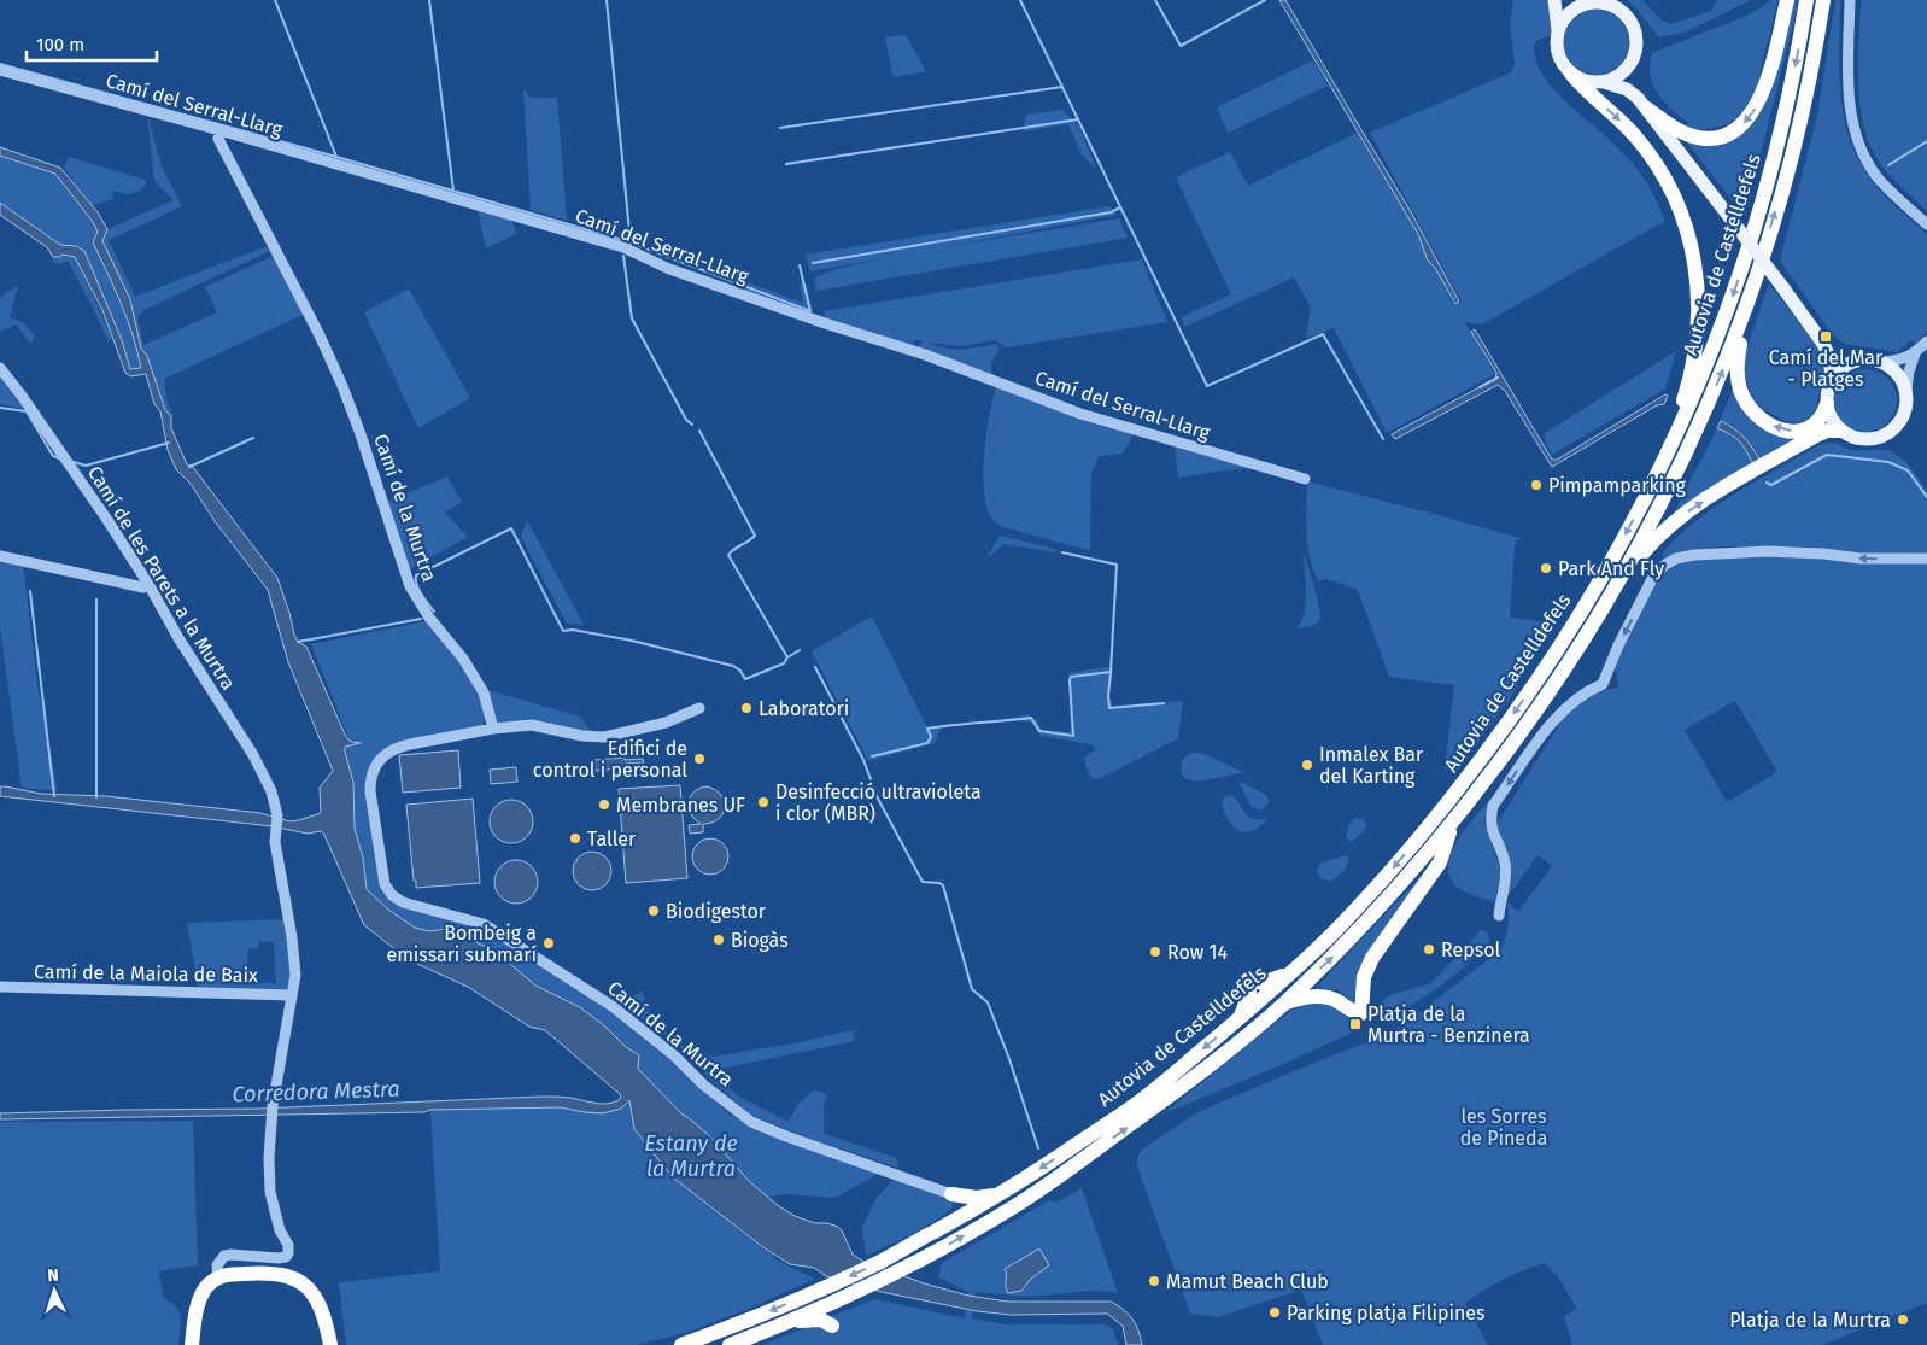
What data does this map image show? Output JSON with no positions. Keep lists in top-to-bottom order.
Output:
{
  "streets": {
    "highway": ["Autovia de Castelldefels"],
    "street": [
      "Camí del Serral-Llarg",
      "Camí de la Murtra",
      "Camí de les Parets a la Murtra",
      "Camí de la Maiola de Baix"
    ]
  },
  "crossings": [
    ["Camí del Serral-Llarg", "Camí de la Murtra"],
    ["Camí de les Parets a la Murtra", "Camí de la Maiola de Baix"]
  ],
  "water": ["Corredora Mestra", "Estany de la Murtra"],
  "parks": ["les Sorres de Pineda"],
  "places": {
    "transit": ["Camí del Mar - Platges", "Platja de la Murtra - Benzinera"],
    "other": [
      "Pimpamparking",
      "Park And Fly",
      "Laboratori",
      "Edifici de control i personal",
      "Inmalex Bar del Karting",
      "Desinfecció ultravioleta i clor (MBR)",
      "Membranes UF",
      "Taller",
      "Biodigestor",
      "Biogàs",
      "Bombeig a emissari submarí",
      "Repsol",
      "Row 14",
      "Mamut Beach Club",
      "Parking platja Filipines",
      "Platja de la Murtra"
    ]
  },
  "scale_bar": "100 m",
  "north": "top"
}
